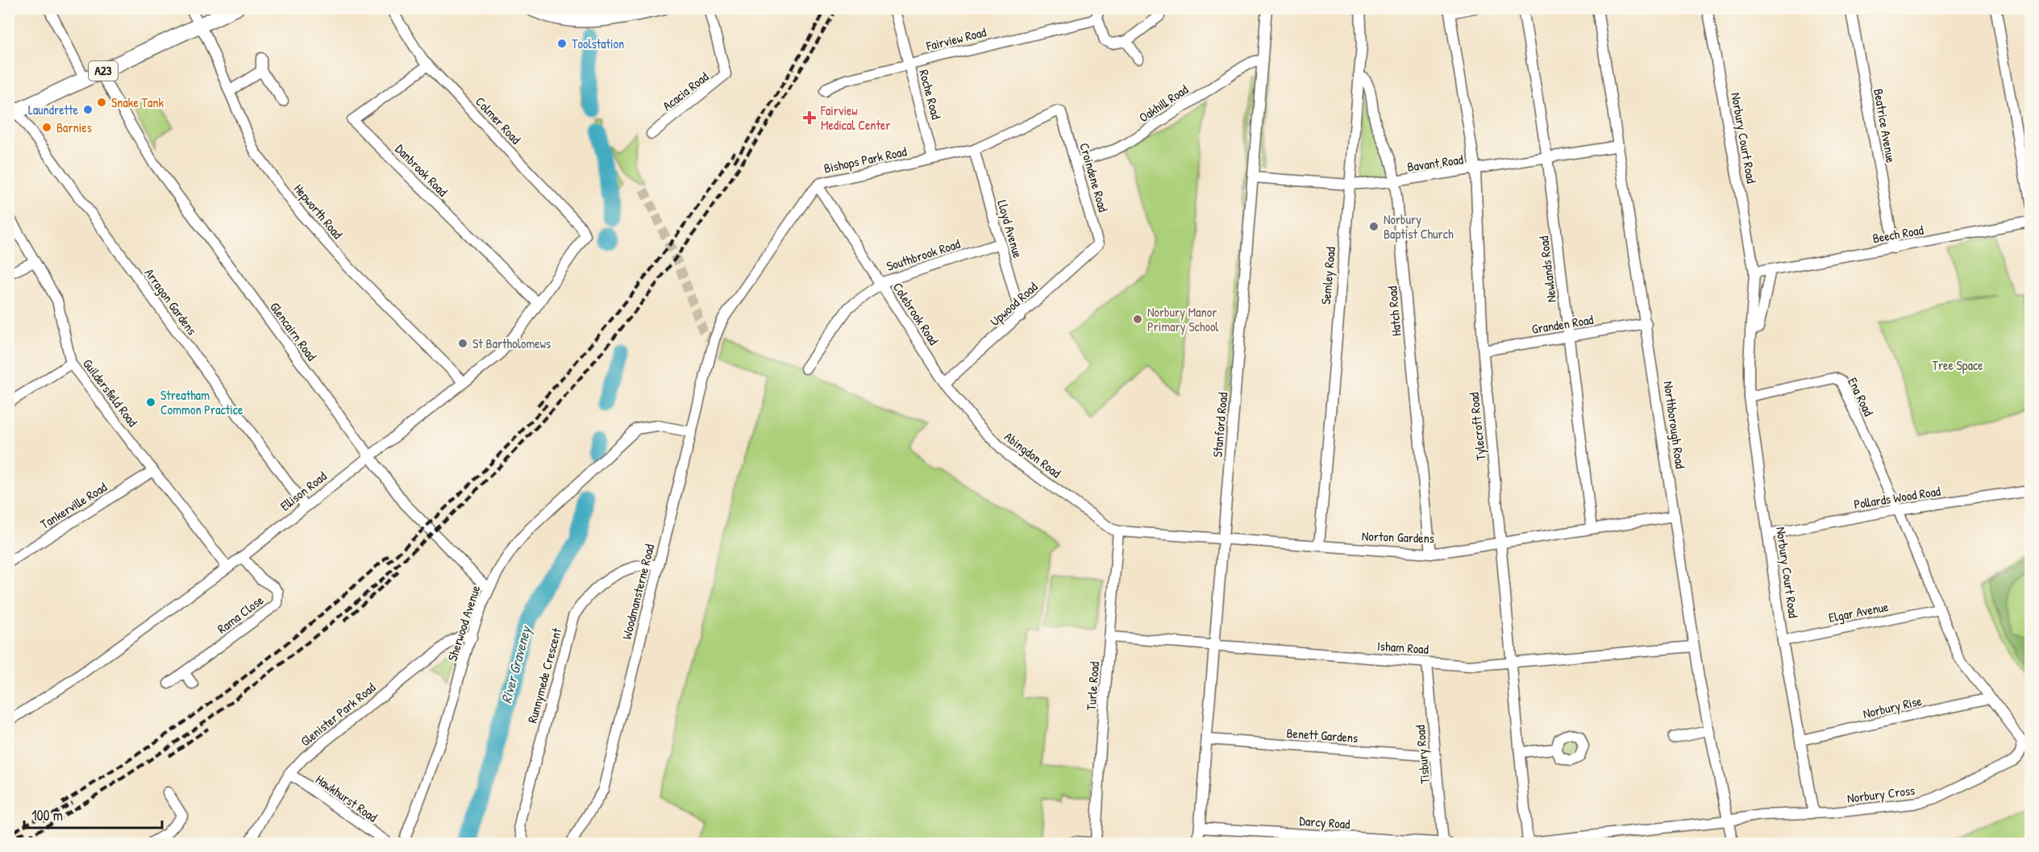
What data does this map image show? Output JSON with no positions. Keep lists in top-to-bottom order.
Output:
{
  "streets": {
    "highway": ["A23"],
    "street": [
      "Fairview Road",
      "Acacia Road",
      "Roche Road",
      "Oakhill Road",
      "Colmer Road",
      "Beatrice Avenue",
      "Norbury Court Road",
      "Bishops Park Road",
      "Bavant Road",
      "Danbrook Road",
      "Croindene Road",
      "Hepworth Road",
      "Lloyd Avenue",
      "Beech Road",
      "Southbrook Road",
      "Newlands Road",
      "Semley Road",
      "Arragon Gardens",
      "Upwood Road",
      "Hatch Road",
      "Colebrook Road",
      "Granden Road",
      "Glencairn Road",
      "Guildersfield Road",
      "Ena Road",
      "Stanford Road",
      "Northborough Road",
      "Tylecroft Road",
      "Abingdon Road",
      "Ellison Road",
      "Pollards Wood Road",
      "Tankerville Road",
      "Norton Gardens",
      "Woodmansterne Road",
      "Elgar Avenue",
      "Rama Close",
      "Sherwood Avenue",
      "Isham Road",
      "Runnymede Crescent",
      "Turle Road",
      "Norbury Rise",
      "Glenister Park Road",
      "Benett Gardens",
      "Tisbury Road",
      "Norbury Cross",
      "Hawkhurst Road",
      "Darcy Road"
    ]
  },
  "crossings": [
    ["Fairview Road", "Roche Road"],
    ["A23", "Hepworth Road"],
    ["A23", "Arragon Gardens"],
    ["A23", "Glencairn Road"],
    ["Roche Road", "Bishops Park Road"],
    ["Oakhill Road", "Croindene Road"],
    ["Oakhill Road", "Stanford Road"],
    ["Colmer Road", "Danbrook Road"],
    ["Colmer Road", "Ellison Road"],
    ["Beatrice Avenue", "Beech Road"],
    ["Norbury Court Road", "Beech Road"],
    ["Norbury Court Road", "Ena Road"],
    ["Norbury Court Road", "Pollards Wood Road"],
    ["Norbury Court Road", "Elgar Avenue"],
    ["Norbury Court Road", "Norbury Rise"],
    ["Norbury Court Road", "Norbury Cross"],
    ["Bishops Park Road", "Croindene Road"],
    ["Bishops Park Road", "Lloyd Avenue"],
    ["Bishops Park Road", "Colebrook Road"],
    ["Bishops Park Road", "Woodmansterne Road"],
    ["Bavant Road", "Newlands Road"],
    ["Bavant Road", "Semley Road"],
    ["Bavant Road", "Hatch Road"],
    ["Bavant Road", "Stanford Road"],
    ["Bavant Road", "Northborough Road"],
    ["Bavant Road", "Tylecroft Road"],
    ["Danbrook Road", "Ellison Road"],
    ["Croindene Road", "Upwood Road"],
    ["Hepworth Road", "Ellison Road"],
    ["Lloyd Avenue", "Southbrook Road"],
    ["Lloyd Avenue", "Upwood Road"],
    ["Southbrook Road", "Colebrook Road"],
    ["Newlands Road", "Granden Road"],
    ["Newlands Road", "Norton Gardens"],
    ["Semley Road", "Hatch Road"],
    ["Semley Road", "Norton Gardens"],
    ["Arragon Gardens", "Ellison Road"],
    ["Upwood Road", "Colebrook Road"],
    ["Upwood Road", "Abingdon Road"],
    ["Hatch Road", "Norton Gardens"],
    ["Colebrook Road", "Abingdon Road"],
    ["Granden Road", "Northborough Road"],
    ["Granden Road", "Tylecroft Road"],
    ["Glencairn Road", "Ellison Road"],
    ["Glencairn Road", "Sherwood Avenue"],
    ["Guildersfield Road", "Ellison Road"],
    ["Guildersfield Road", "Tankerville Road"],
    ["Ena Road", "Pollards Wood Road"],
    ["Stanford Road", "Norton Gardens"],
    ["Stanford Road", "Isham Road"],
    ["Stanford Road", "Benett Gardens"],
    ["Stanford Road", "Darcy Road"],
    ["Northborough Road", "Norton Gardens"],
    ["Northborough Road", "Isham Road"],
    ["Northborough Road", "Norbury Cross"],
    ["Tylecroft Road", "Norton Gardens"],
    ["Tylecroft Road", "Isham Road"],
    ["Abingdon Road", "Norton Gardens"],
    ["Abingdon Road", "Turle Road"],
    ["Ellison Road", "Rama Close"],
    ["Norton Gardens", "Turle Road"],
    ["Woodmansterne Road", "Sherwood Avenue"],
    ["Woodmansterne Road", "Runnymede Crescent"],
    ["Sherwood Avenue", "Glenister Park Road"],
    ["Isham Road", "Turle Road"],
    ["Isham Road", "Tisbury Road"],
    ["Norbury Rise", "Norbury Cross"],
    ["Glenister Park Road", "Hawkhurst Road"],
    ["Benett Gardens", "Tisbury Road"],
    ["Tisbury Road", "Darcy Road"]
  ],
  "water": ["River Graveney"],
  "parks": ["Tree Space"],
  "places": {
    "other": [
      "Toolstation",
      "Snake Tank",
      "Laundrette",
      "Barnies",
      "Norbury Baptist Church",
      "Norbury Manor Primary School",
      "St Bartholomews",
      "Streatham Common Practice"
    ],
    "health": ["Fairview Medical Center"]
  },
  "scale_bar": "100 m"
}
